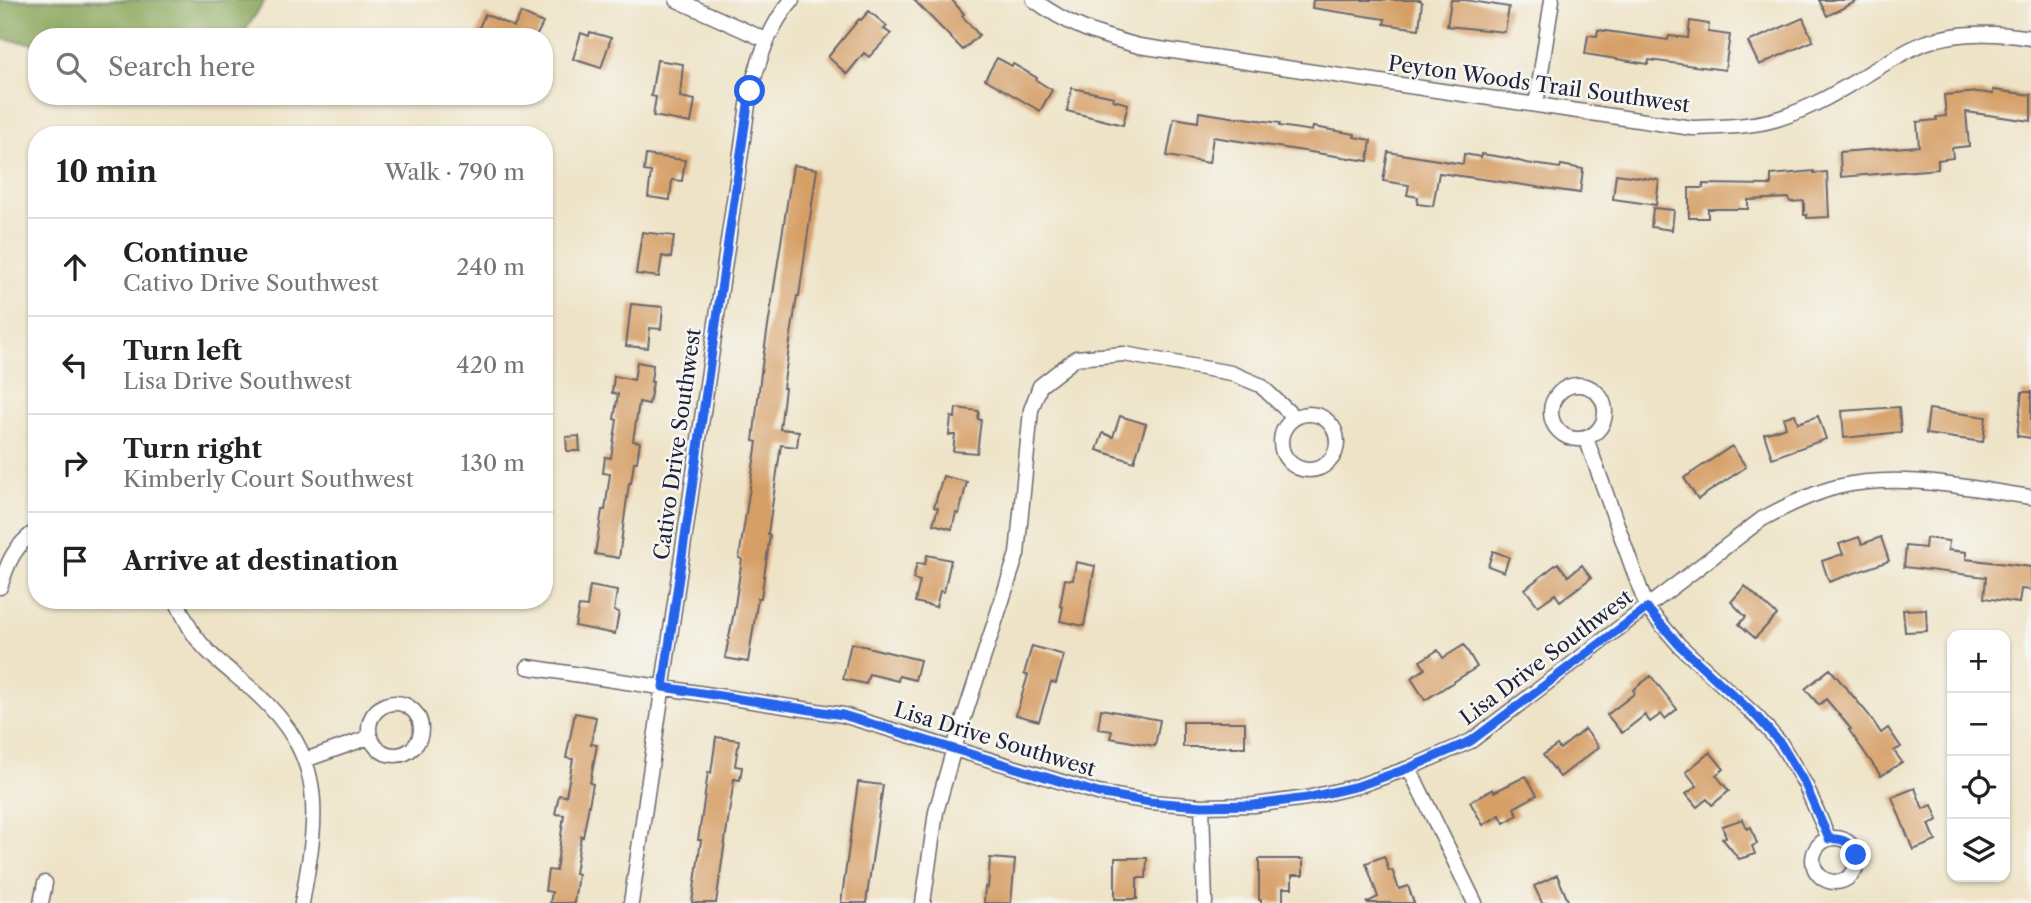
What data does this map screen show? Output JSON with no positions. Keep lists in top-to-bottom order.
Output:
{
  "streets": {
    "street": ["Peyton Woods Trail Southwest", "Cativo Drive Southwest", "Lisa Drive Southwest"]
  },
  "crossings": [
    ["Cativo Drive Southwest", "Lisa Drive Southwest"]
  ],
  "page": {
    "search": "Search here",
    "heading": ["10 min", "Walk · 790 m"],
    "list": [
      ["Continue", "Cativo Drive Southwest", "240 m"],
      ["Turn left", "Lisa Drive Southwest", "420 m"],
      ["Turn right", "Kimberly Court Southwest", "130 m"],
      "Arrive at destination"
    ],
    "map_buttons": ["+", "−"]
  }
}
